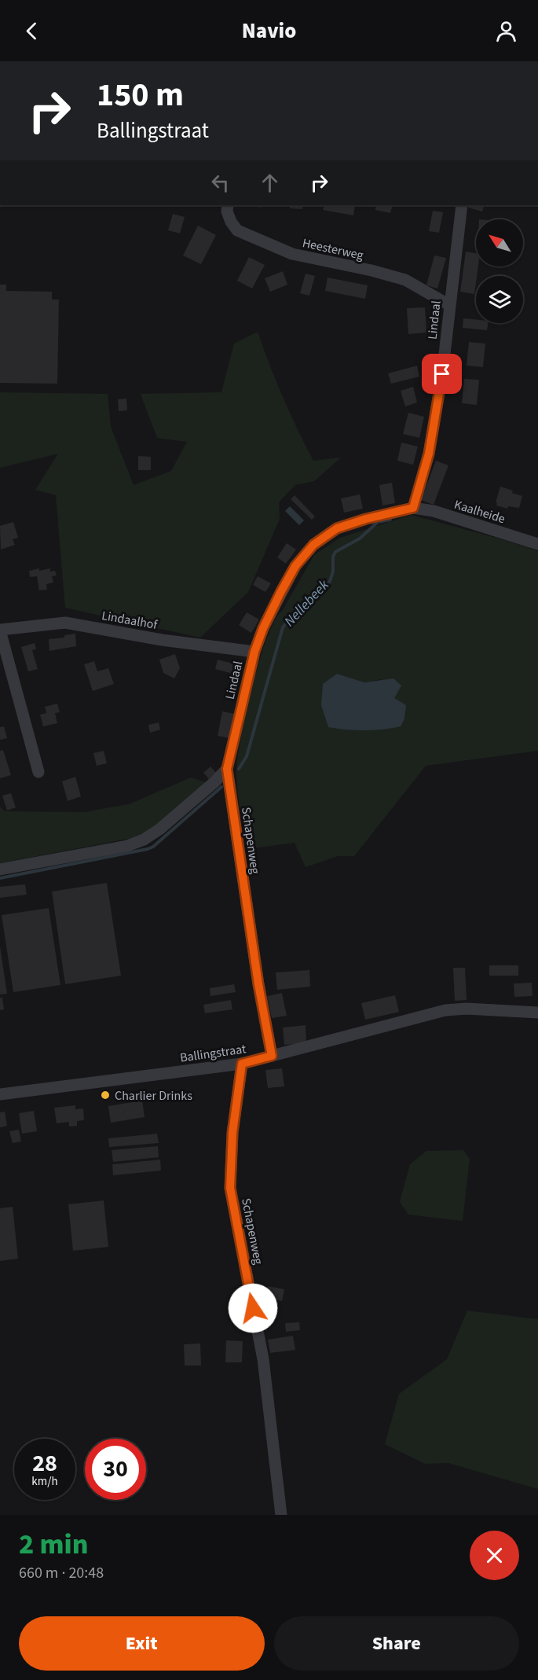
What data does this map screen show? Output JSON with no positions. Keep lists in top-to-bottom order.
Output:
{
  "streets": {
    "street": [
      "Heesterweg",
      "Lindaal",
      "Kaalheide",
      "Lindaalhof",
      "Schapenweg",
      "Ballingstraat"
    ]
  },
  "crossings": [
    ["Heesterweg", "Lindaal"],
    ["Lindaal", "Kaalheide"],
    ["Lindaal", "Lindaalhof"],
    ["Lindaal", "Schapenweg"],
    ["Schapenweg", "Ballingstraat"]
  ],
  "water": ["Nellebeek"],
  "places": ["Charlier Drinks"],
  "north": "top left",
  "page": {
    "header": "Navio",
    "turn": ["150 m", "Ballingstraat"],
    "speed": "28 km/h",
    "limit": "30",
    "heading": ["2 min", "660 m · 20:48"],
    "buttons": ["Exit", "Share"]
  }
}
